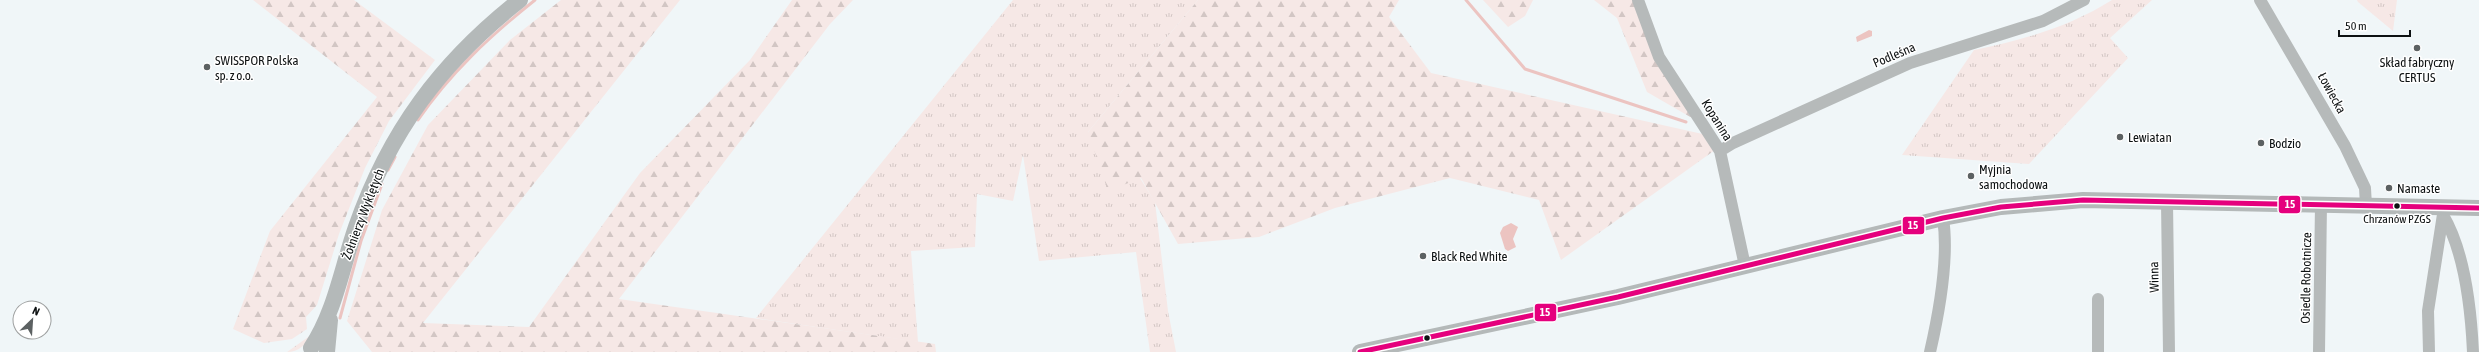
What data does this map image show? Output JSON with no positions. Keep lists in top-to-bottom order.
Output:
{
  "streets": {
    "street": [
      "Podleśna",
      "Łowiecka",
      "Kopanina",
      "Żołnierzy Wyklętych",
      "Winna",
      "Osiedle Robotnicze"
    ]
  },
  "crossings": [
    ["Podleśna", "Kopanina"]
  ],
  "places": [
    "Skład fabryczny CERTUS",
    "SWISSPOR Polska sp. z o.o.",
    "Lewiatan",
    "Bodzio",
    "Myjnia samochodowa",
    "Namaste",
    "Chrzanów PZGS",
    "Black Red White"
  ],
  "lines": ["transit line 15"],
  "scale_bar": "50 m",
  "north": "top right"
}
